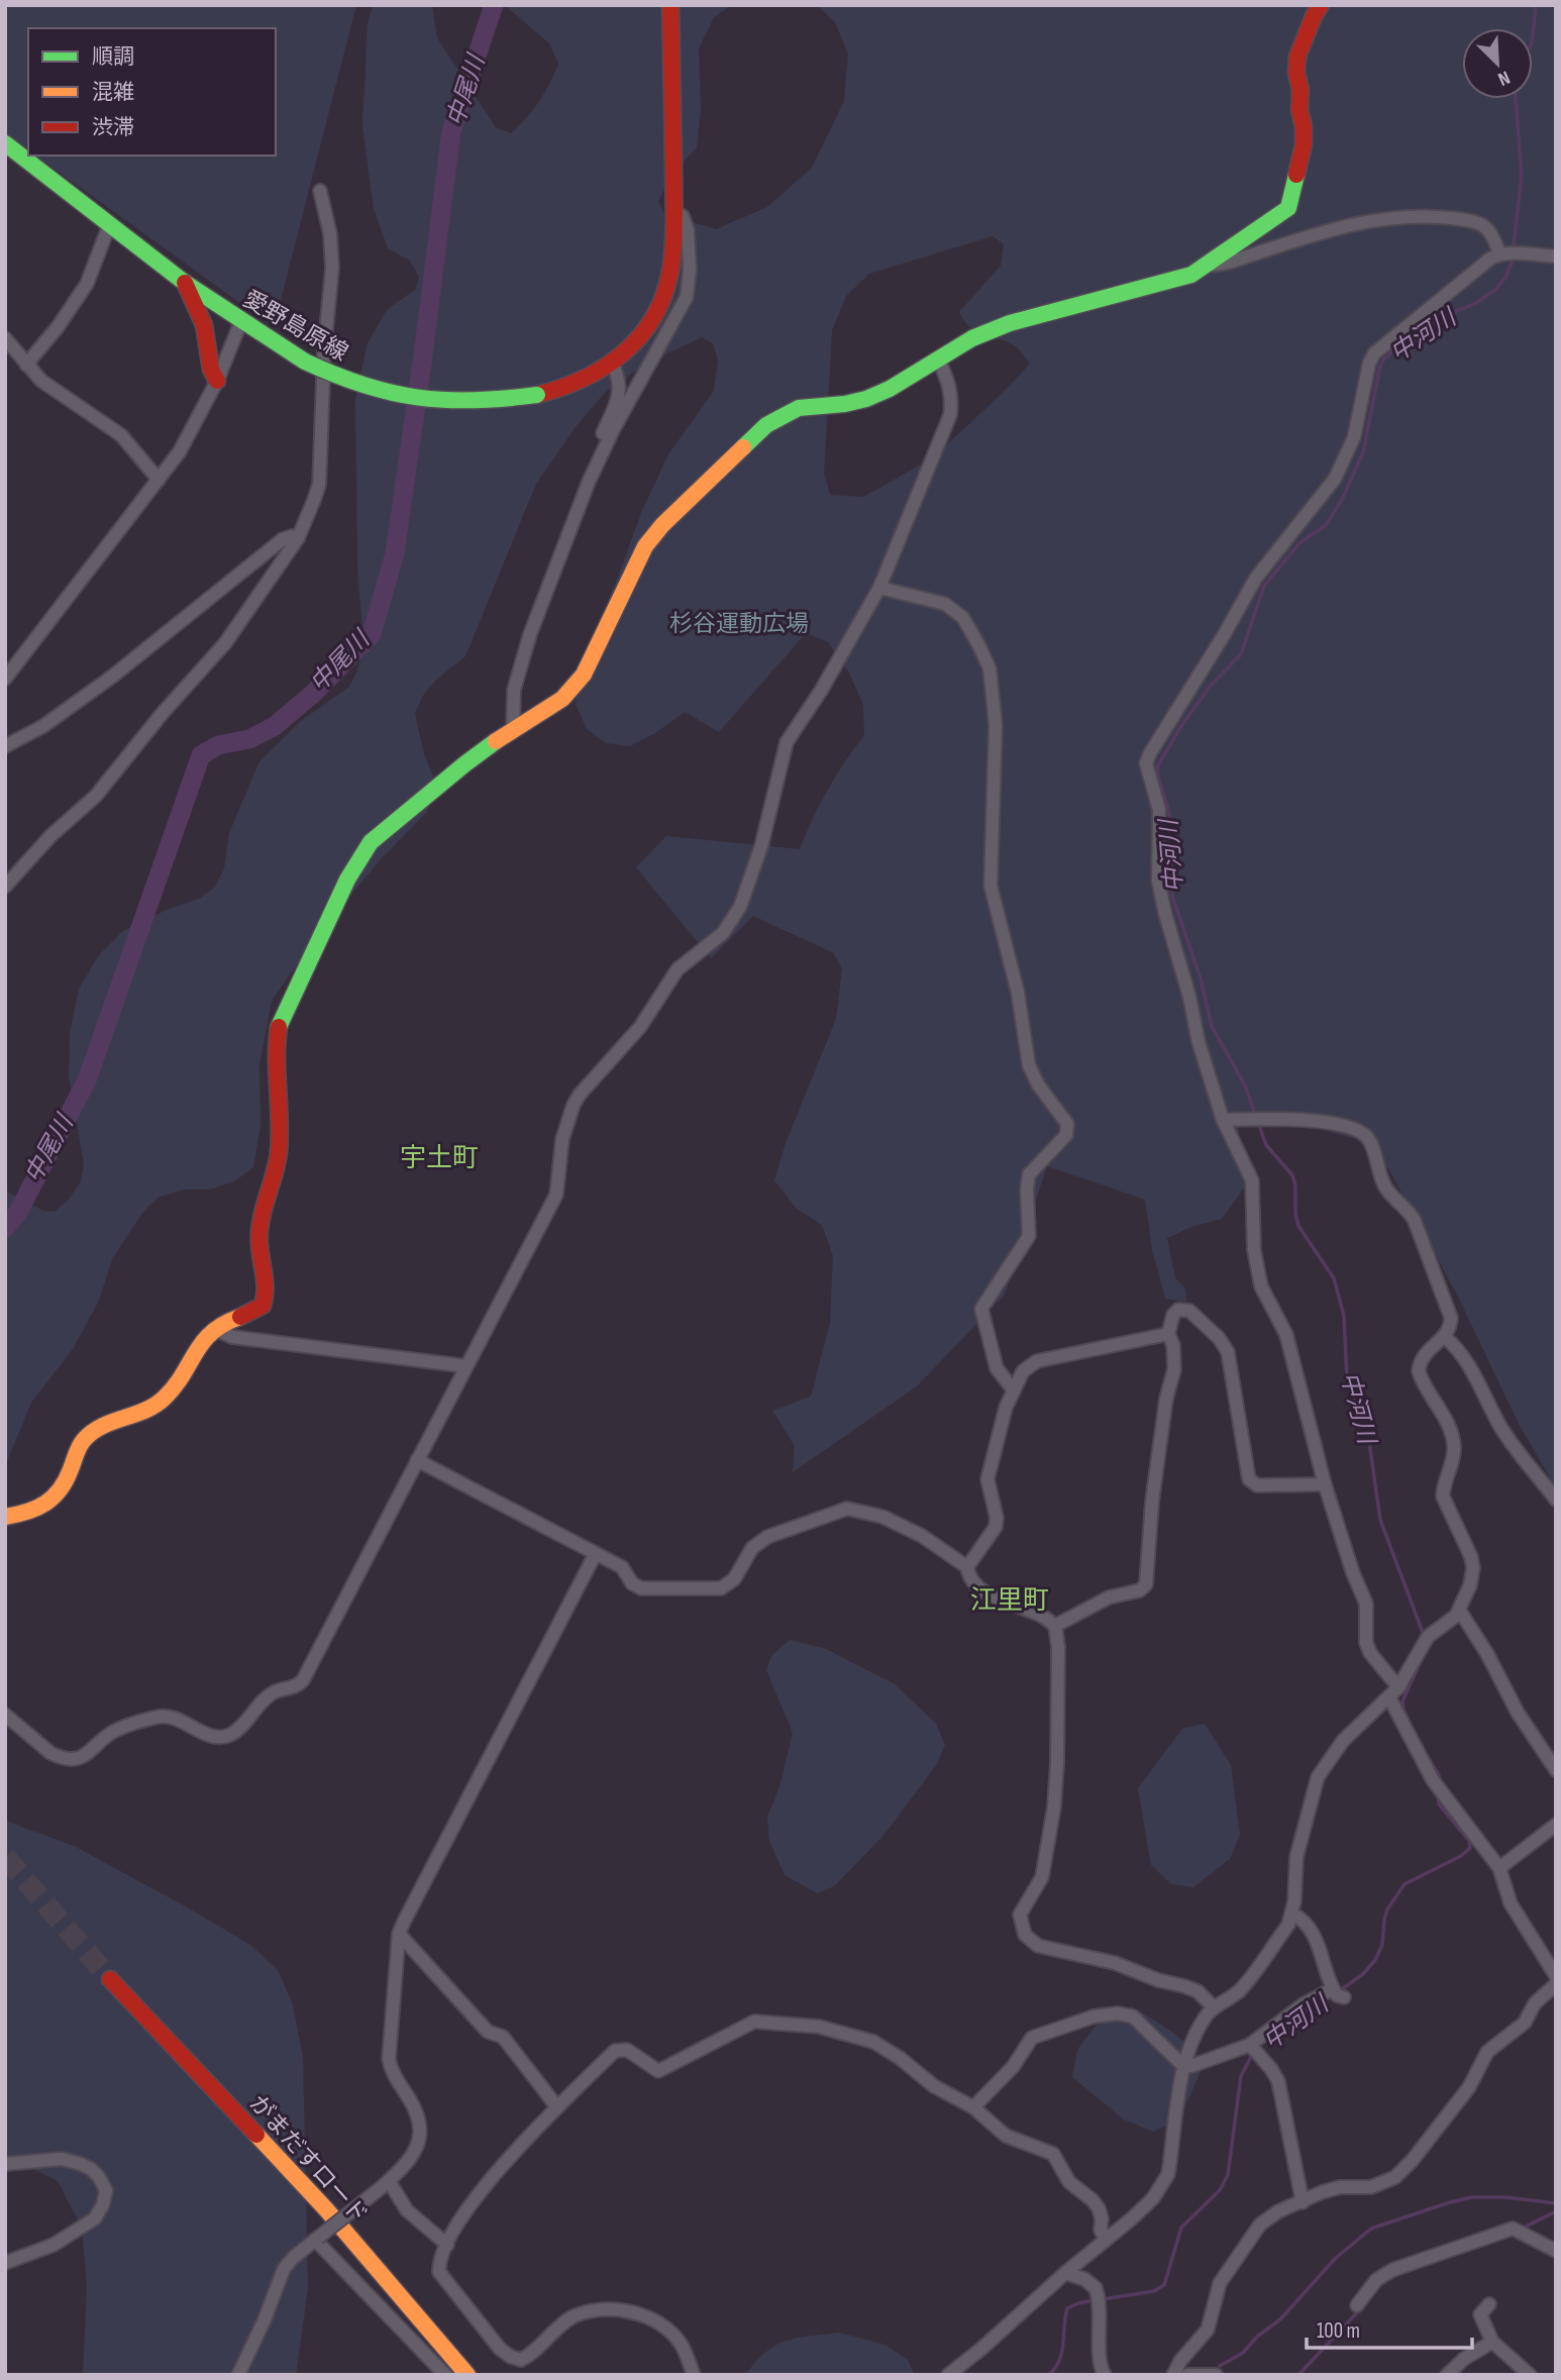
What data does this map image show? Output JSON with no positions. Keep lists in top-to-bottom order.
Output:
{
  "streets": {
    "main road": ["愛野島原線", "がまだすロード"]
  },
  "districts": ["宇土町", "江里町"],
  "water": ["中尾川", "中河川"],
  "parks": ["杉谷運動広場"],
  "legend": ["順調", "混雑", "渋滞"],
  "scale_bar": "100 m",
  "north": "bottom right"
}
